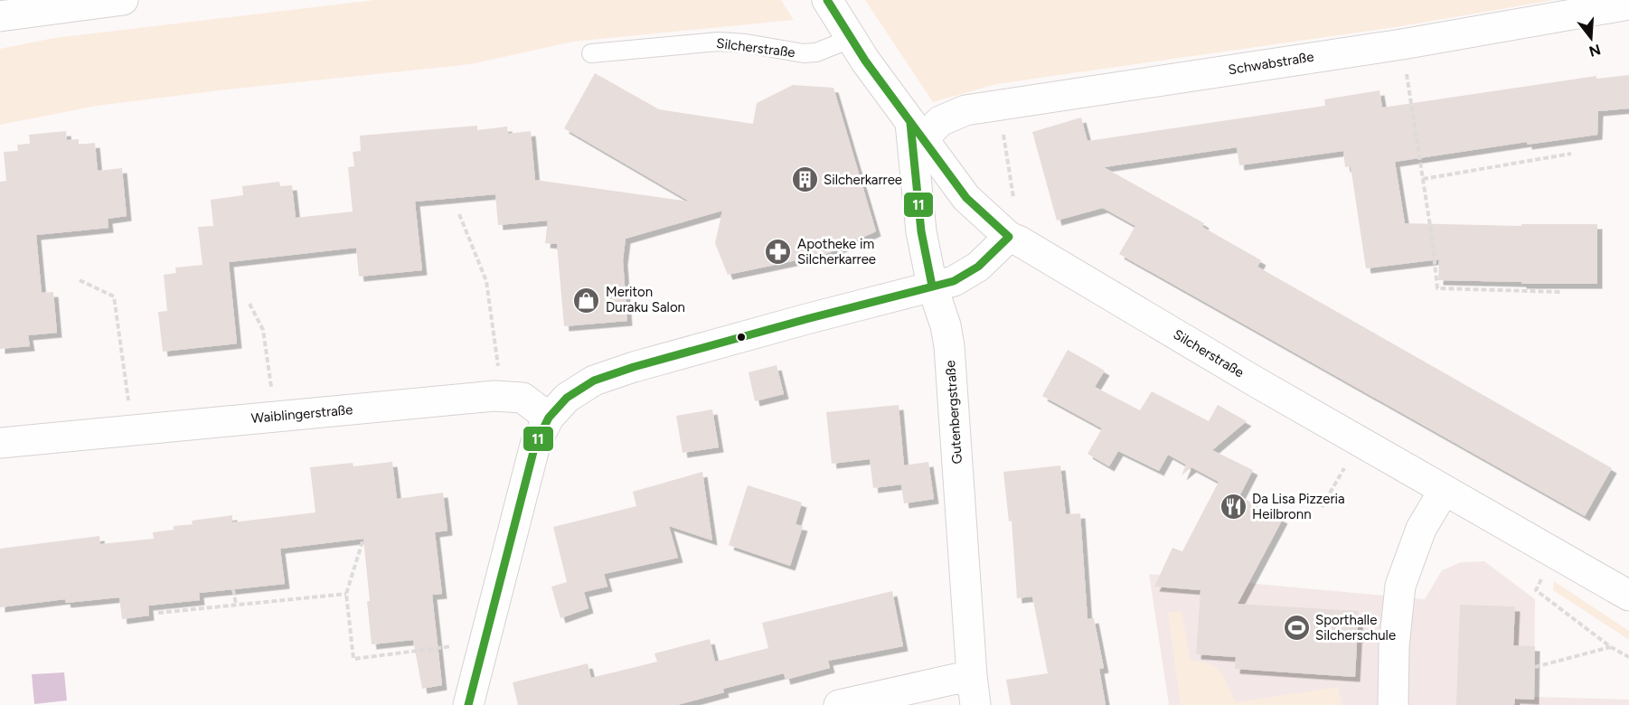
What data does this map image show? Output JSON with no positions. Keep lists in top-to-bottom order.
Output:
{
  "streets": {
    "street": [
      "Silcherstraße",
      "Schwabstraße",
      "Gutenbergstraße",
      "Waiblingerstraße"
    ]
  },
  "crossings": [
    ["Silcherstraße", "Schwabstraße"],
    ["Silcherstraße", "Gutenbergstraße"],
    ["Schwabstraße", "Gutenbergstraße"]
  ],
  "places": {
    "building": ["Silcherkarree"],
    "pharmacy": ["Apotheke im Silcherkarree"],
    "shop": ["Meriton Duraku Salon"],
    "restaurant": ["Da Lisa Pizzeria Heilbronn"],
    "sports": ["Sporthalle Silcherschule"]
  },
  "lines": ["transit line 11"],
  "north": "bottom"
}
